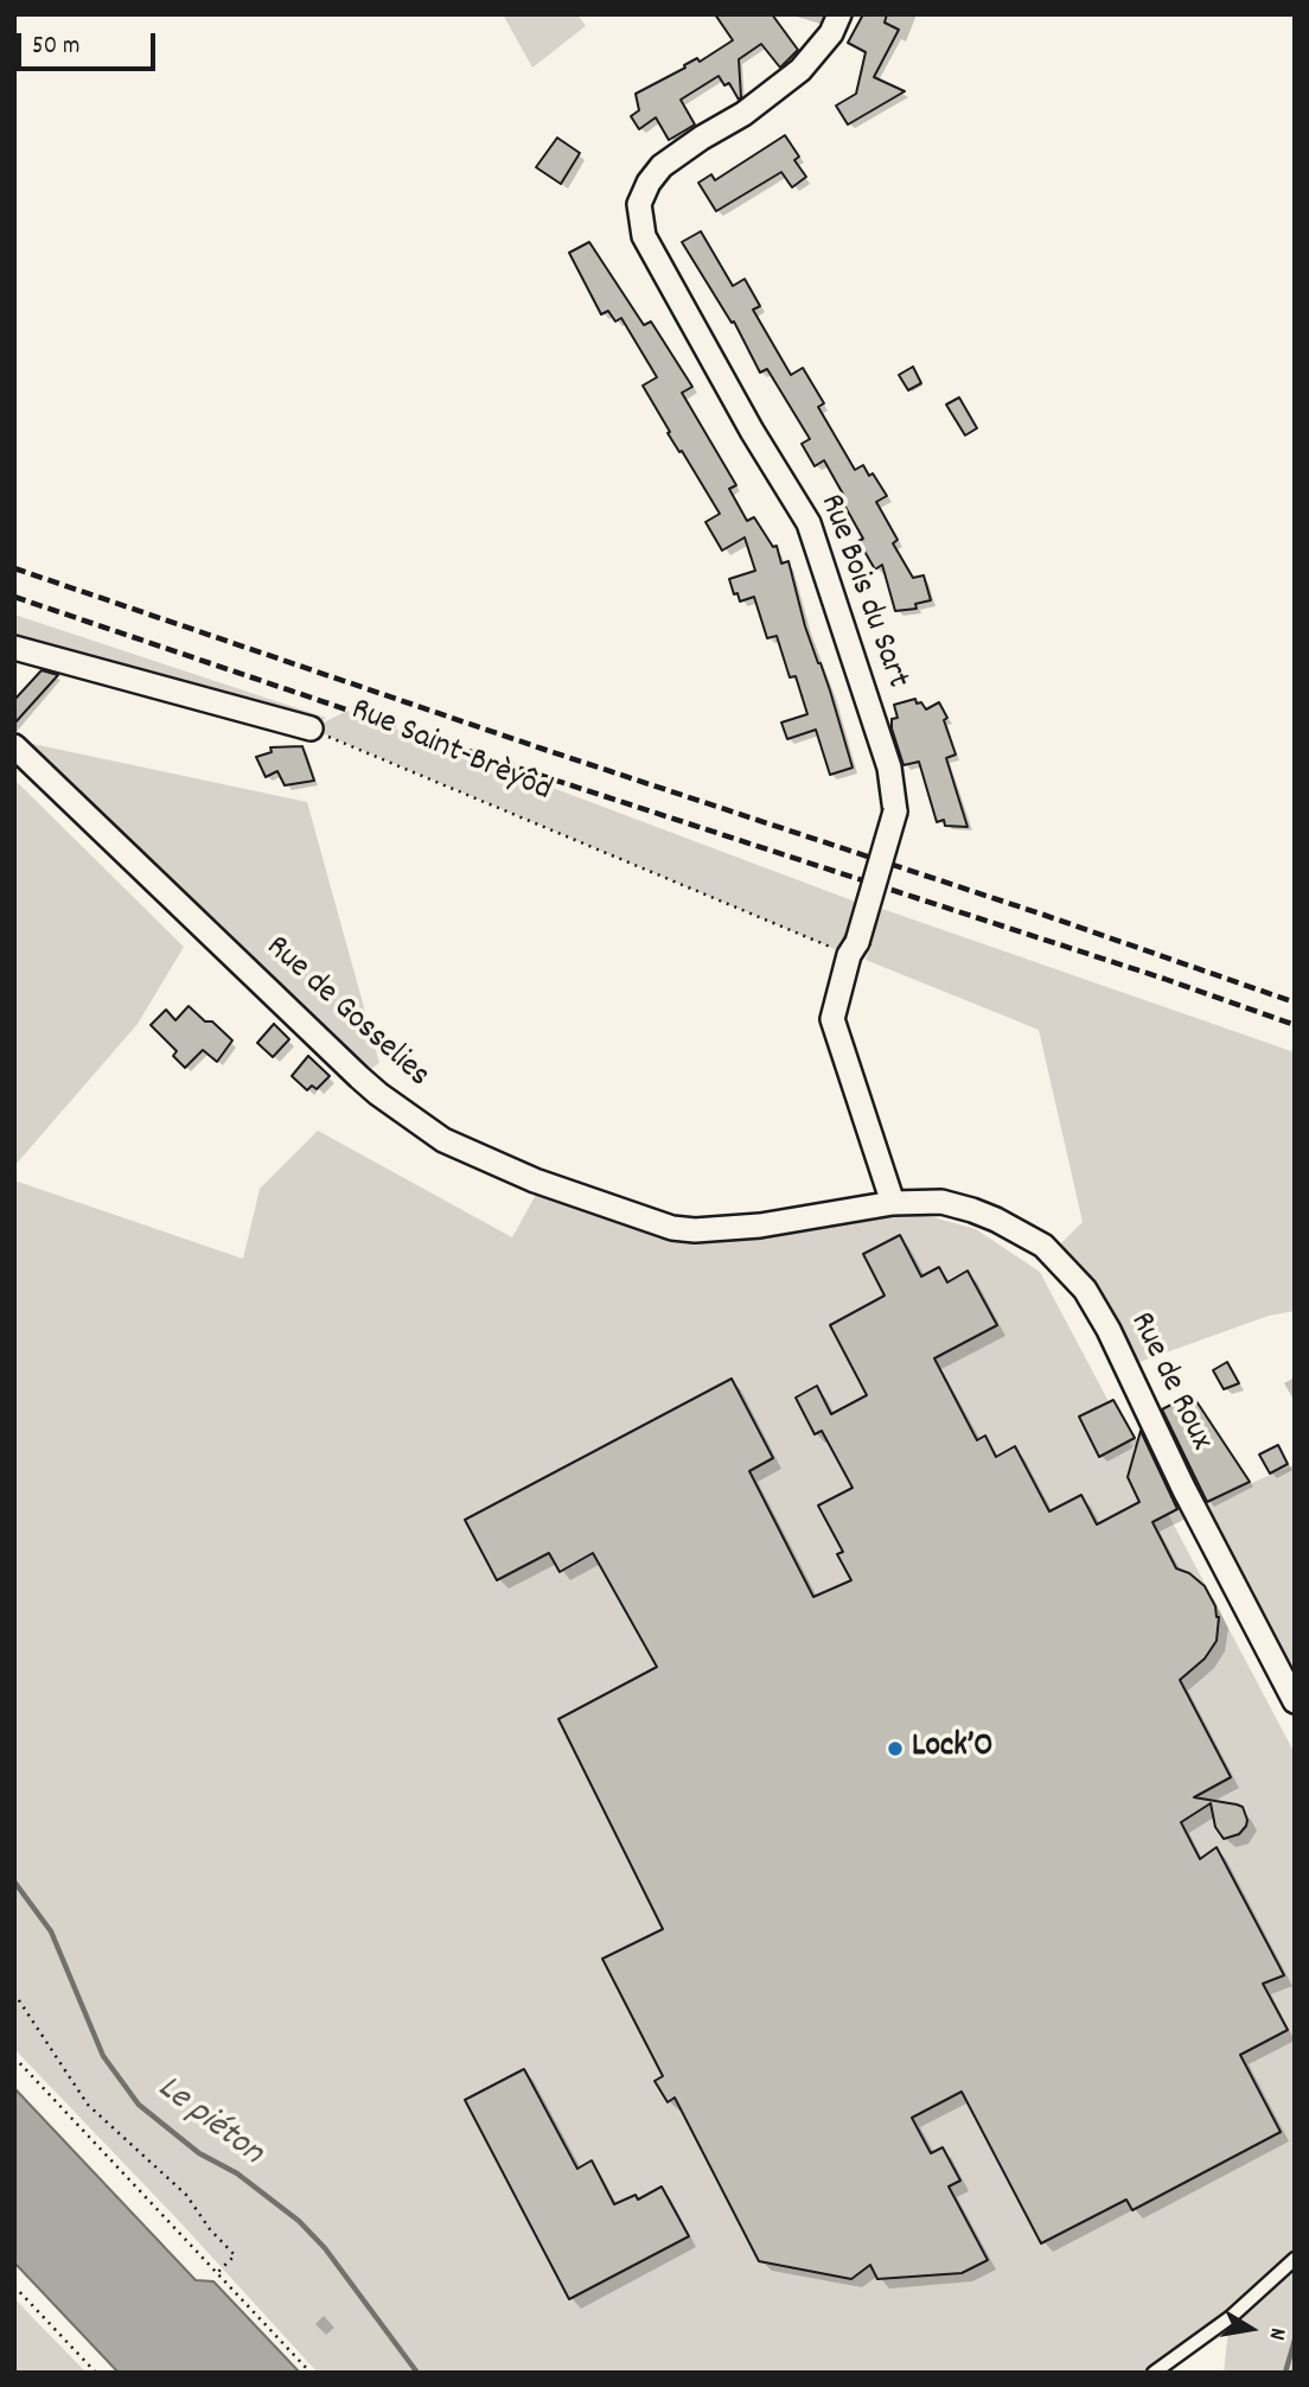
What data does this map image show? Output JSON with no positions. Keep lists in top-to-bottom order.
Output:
{
  "streets": {
    "street": [
      "Rue Bois du Sart",
      "Rue Saint-Brèyôd",
      "Rue de Gosselies",
      "Rue de Roux"
    ]
  },
  "crossings": [
    ["Rue Bois du Sart", "Rue Saint-Brèyôd"],
    ["Rue Bois du Sart", "Rue de Gosselies"],
    ["Rue Bois du Sart", "Rue de Roux"],
    ["Rue de Gosselies", "Rue de Roux"]
  ],
  "water": ["Le piéton"],
  "places": ["Lock’O"],
  "scale_bar": "50 m",
  "north": "right"
}
